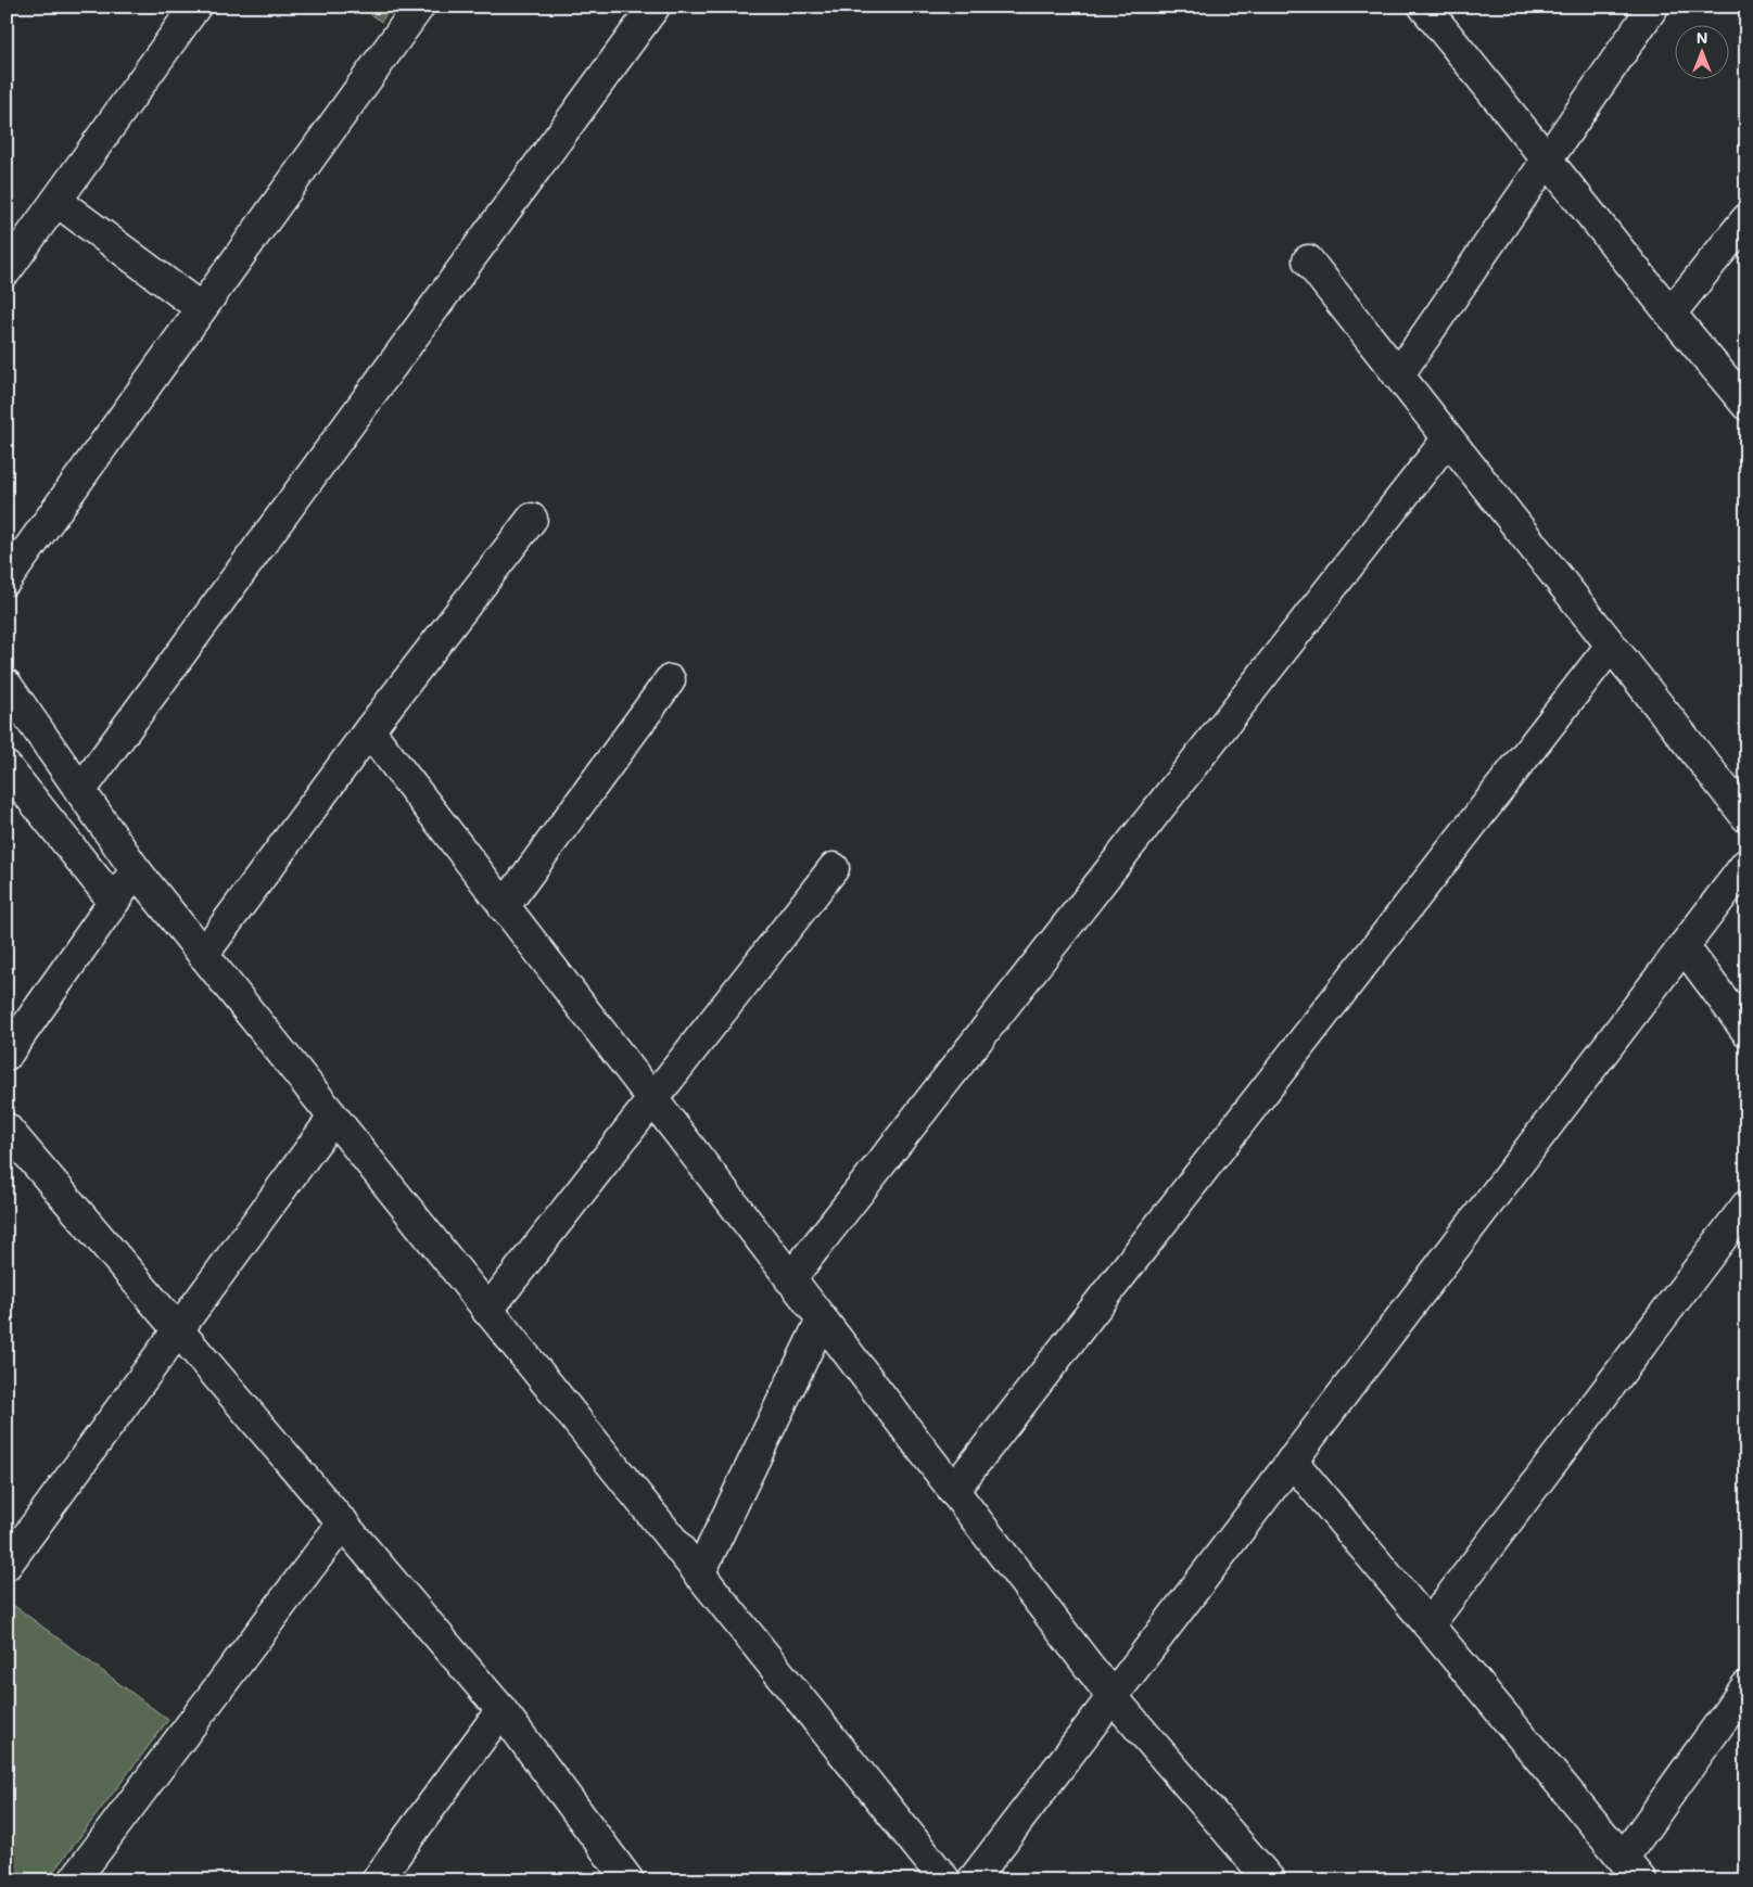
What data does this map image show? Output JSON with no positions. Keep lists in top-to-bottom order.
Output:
{
  "north": "top"
}
